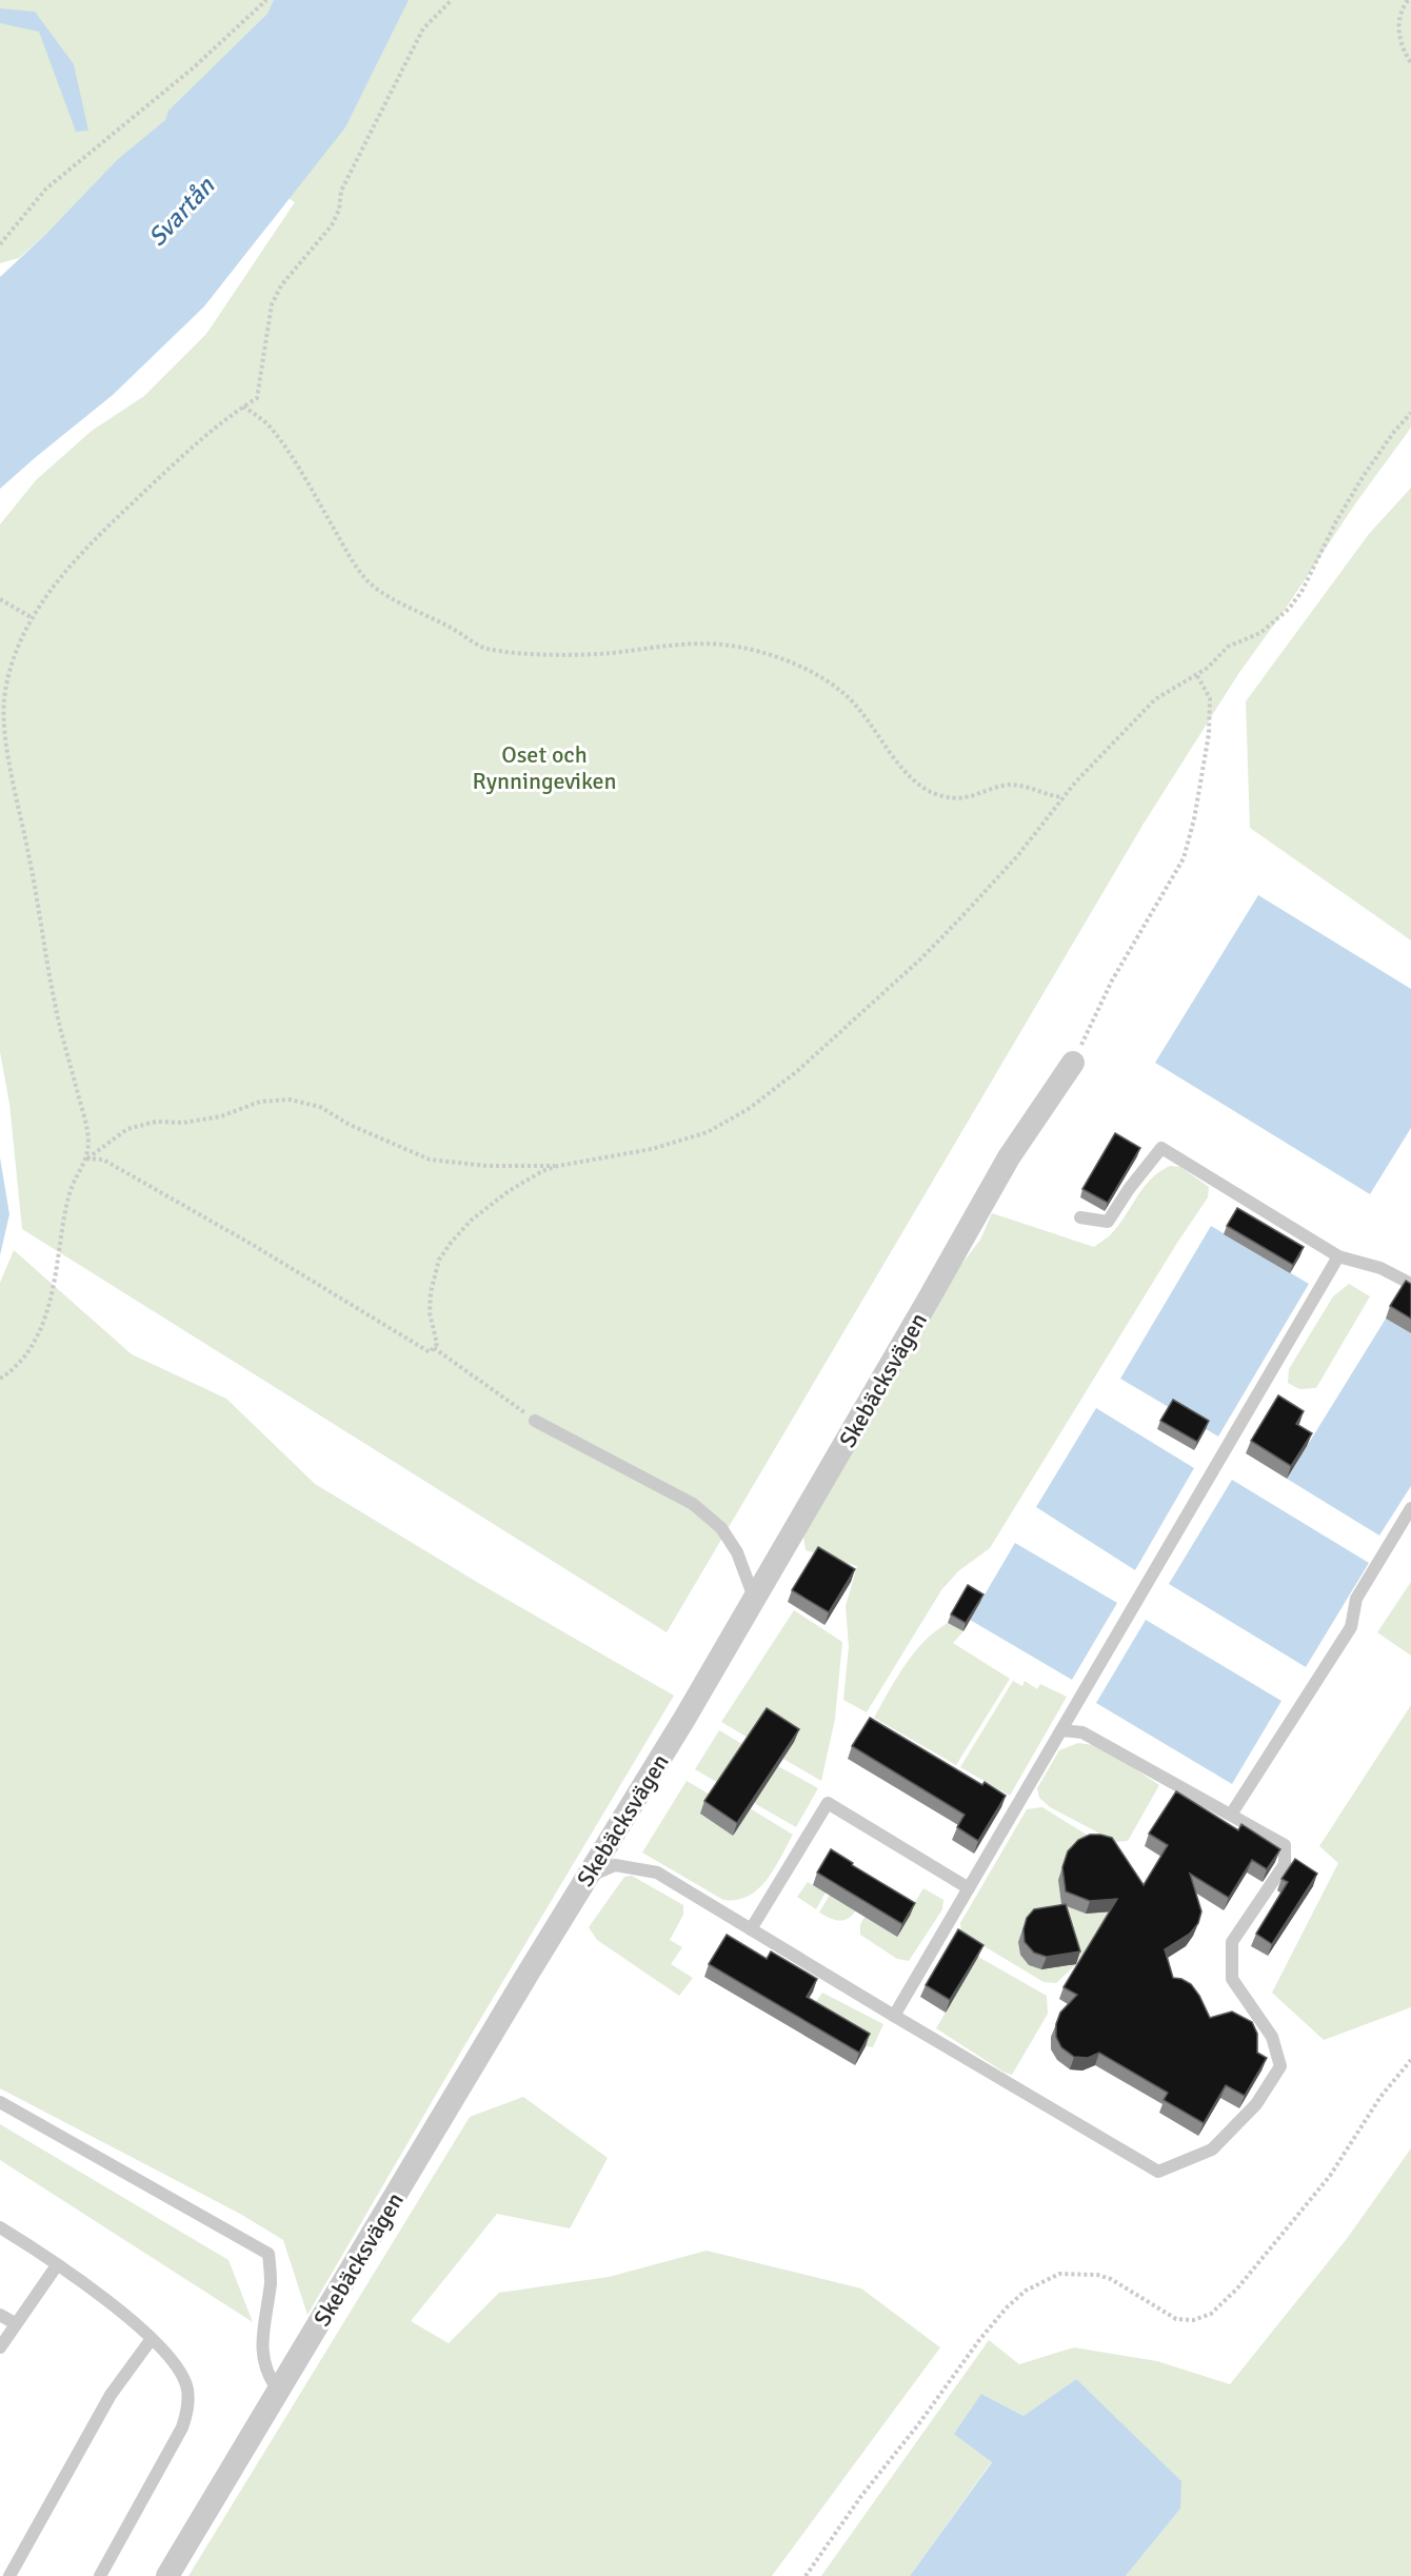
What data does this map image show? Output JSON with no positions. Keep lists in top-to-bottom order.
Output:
{
  "streets": {
    "street": ["Skebäcksvägen"]
  },
  "water": ["Svartån"],
  "parks": ["Oset och Rynningeviken"]
}
